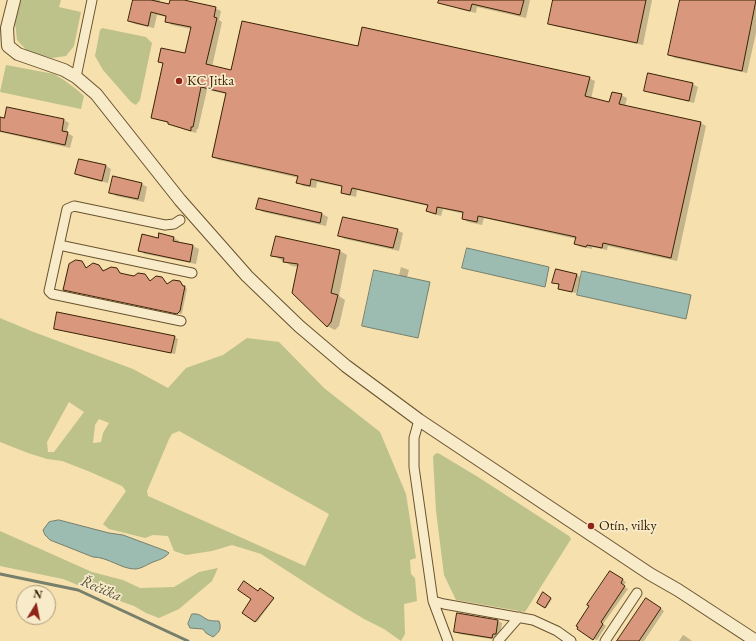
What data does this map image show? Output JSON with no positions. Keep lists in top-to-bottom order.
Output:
{
  "water": ["Řečička"],
  "places": ["KC Jitka", "Otín, vilky"],
  "north": "top"
}
